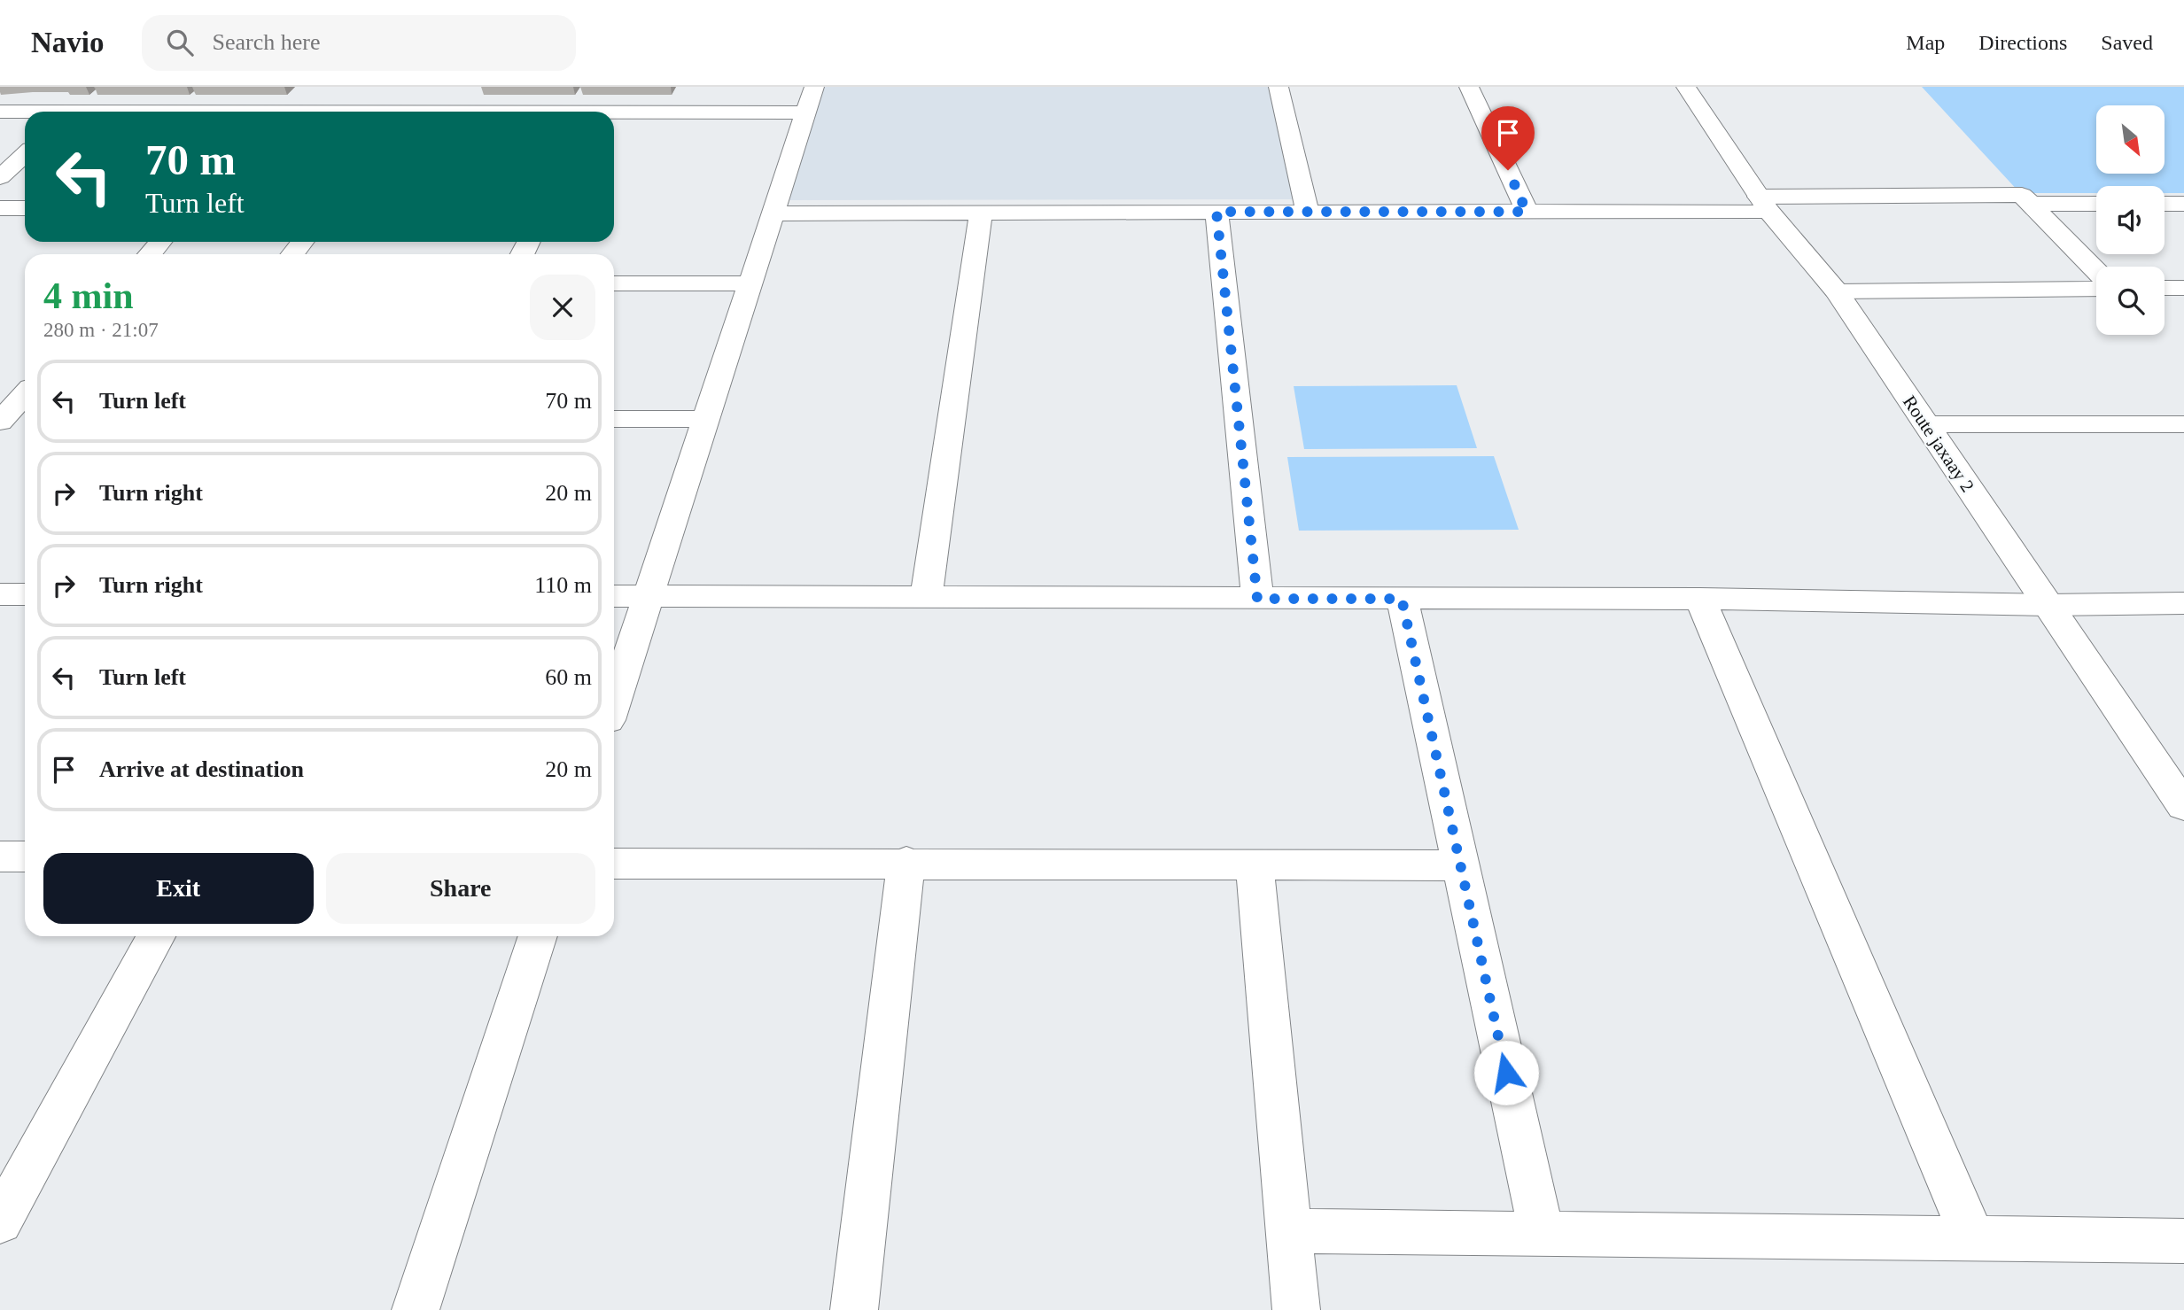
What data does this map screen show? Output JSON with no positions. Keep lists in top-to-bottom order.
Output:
{
  "streets": {
    "street": ["Route jaxaay 2"]
  },
  "north": "bottom right",
  "page": {
    "header": "Navio",
    "search": "Search here",
    "nav": ["Map", "Directions", "Saved"],
    "turn": ["70 m", "Turn left"],
    "heading": ["4 min", "280 m · 21:07"],
    "list": [
      {
        "name": "Turn left",
        "value": "70 m"
      },
      {
        "name": "Turn right",
        "value": "20 m"
      },
      {
        "name": "Turn right",
        "value": "110 m"
      },
      {
        "name": "Turn left",
        "value": "60 m"
      },
      {
        "name": "Arrive at destination",
        "value": "20 m"
      }
    ],
    "buttons": ["Exit", "Share"]
  }
}
